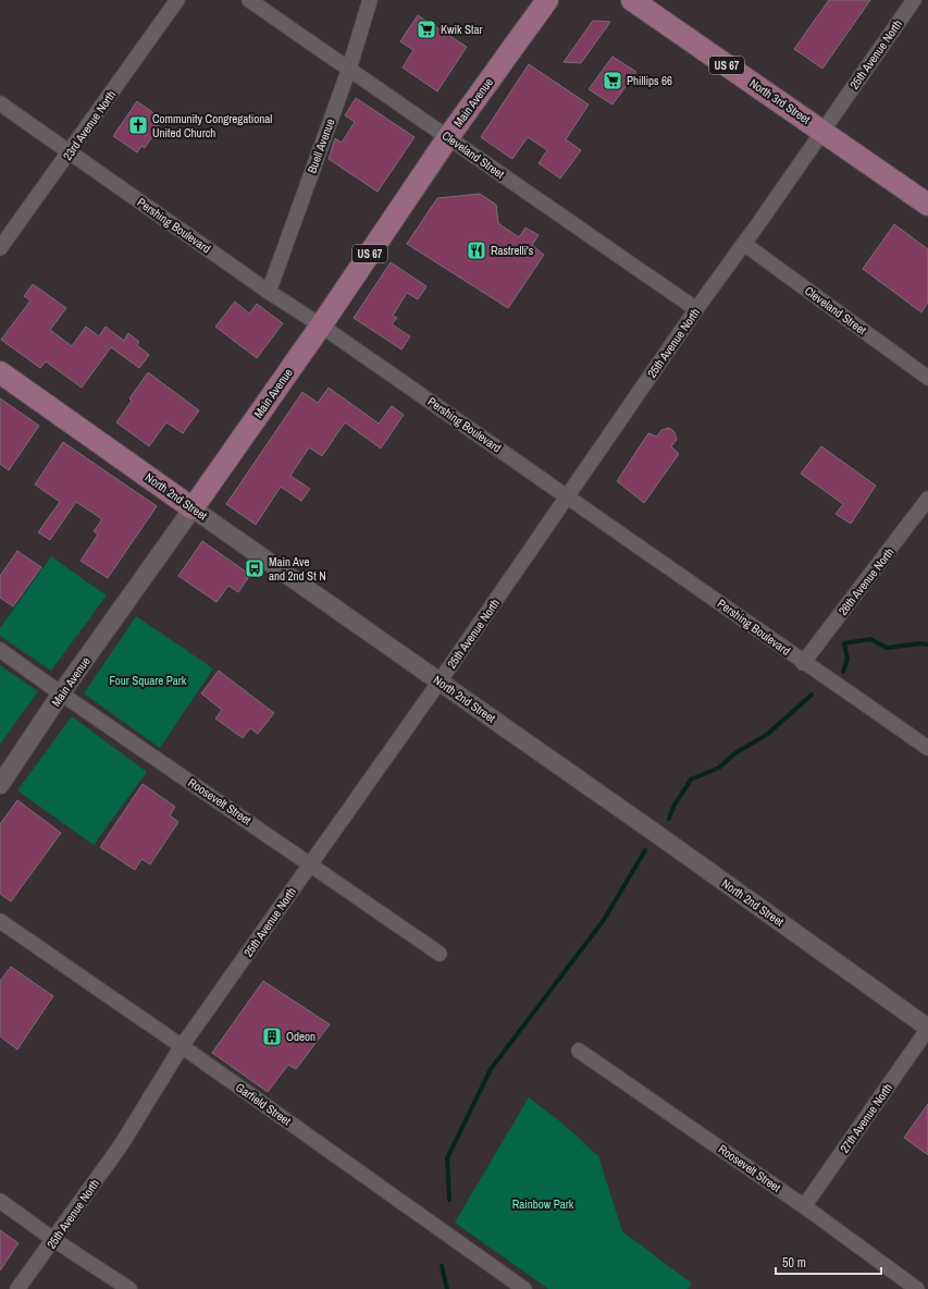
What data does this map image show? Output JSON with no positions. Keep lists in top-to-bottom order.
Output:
{
  "streets": {
    "main road": [
      "US 67",
      "North 3rd Street",
      "Main Avenue",
      "North 2nd Street"
    ],
    "street": [
      "25th Avenue North",
      "23rd Avenue North",
      "Buell Avenue",
      "Cleveland Street",
      "Pershing Boulevard",
      "26th Avenue North",
      "Roosevelt Street",
      "Garfield Street",
      "27th Avenue North"
    ]
  },
  "crossings": [
    ["25th Avenue North", "North 3rd Street"],
    ["25th Avenue North", "Cleveland Street"],
    ["25th Avenue North", "Pershing Boulevard"],
    ["25th Avenue North", "North 2nd Street"],
    ["25th Avenue North", "Roosevelt Street"],
    ["25th Avenue North", "Garfield Street"],
    ["Main Avenue", "Cleveland Street"],
    ["Main Avenue", "Pershing Boulevard"],
    ["Main Avenue", "North 2nd Street"],
    ["Main Avenue", "Roosevelt Street"],
    ["23rd Avenue North", "Pershing Boulevard"],
    ["Buell Avenue", "Cleveland Street"],
    ["Buell Avenue", "Pershing Boulevard"],
    ["Pershing Boulevard", "26th Avenue North"],
    ["North 2nd Street", "27th Avenue North"],
    ["Roosevelt Street", "27th Avenue North"]
  ],
  "parks": ["Four Square Park", "Rainbow Park"],
  "places": {
    "supermarket": ["Kwik Star", "Phillips 66"],
    "church": ["Community Congregational United Church"],
    "restaurant": ["Rastrelli's"],
    "bus stop": ["Main Ave and 2nd St N"],
    "building": ["Odeon"]
  },
  "scale_bar": "50 m"
}
